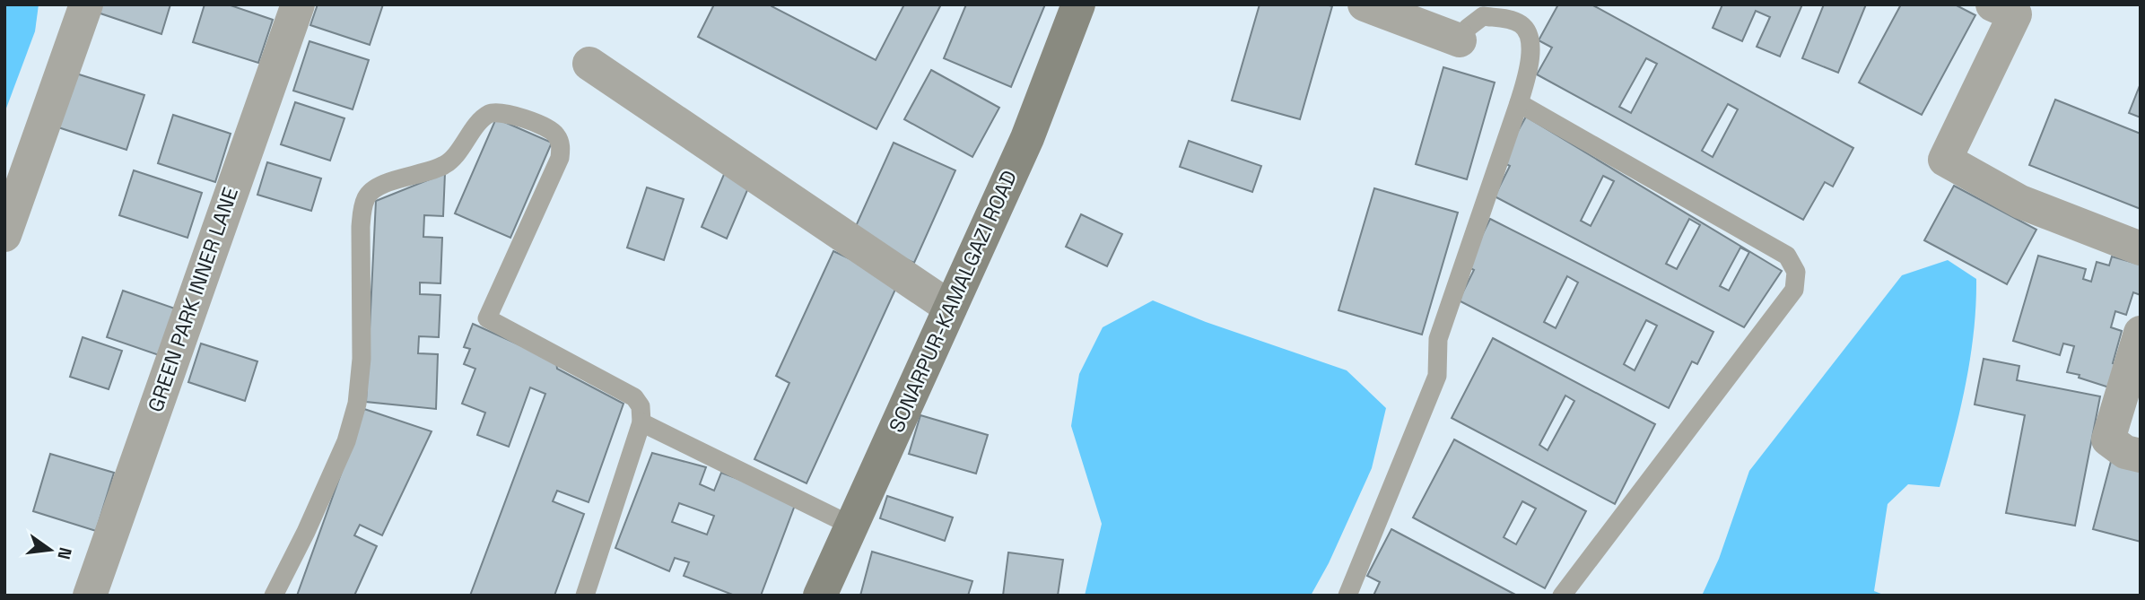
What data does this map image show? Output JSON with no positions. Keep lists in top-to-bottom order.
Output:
{
  "streets": {
    "main road": ["SONARPUR-KAMALGAZI ROAD"],
    "street": ["GREEN PARK INNER LANE"]
  },
  "north": "right"
}
